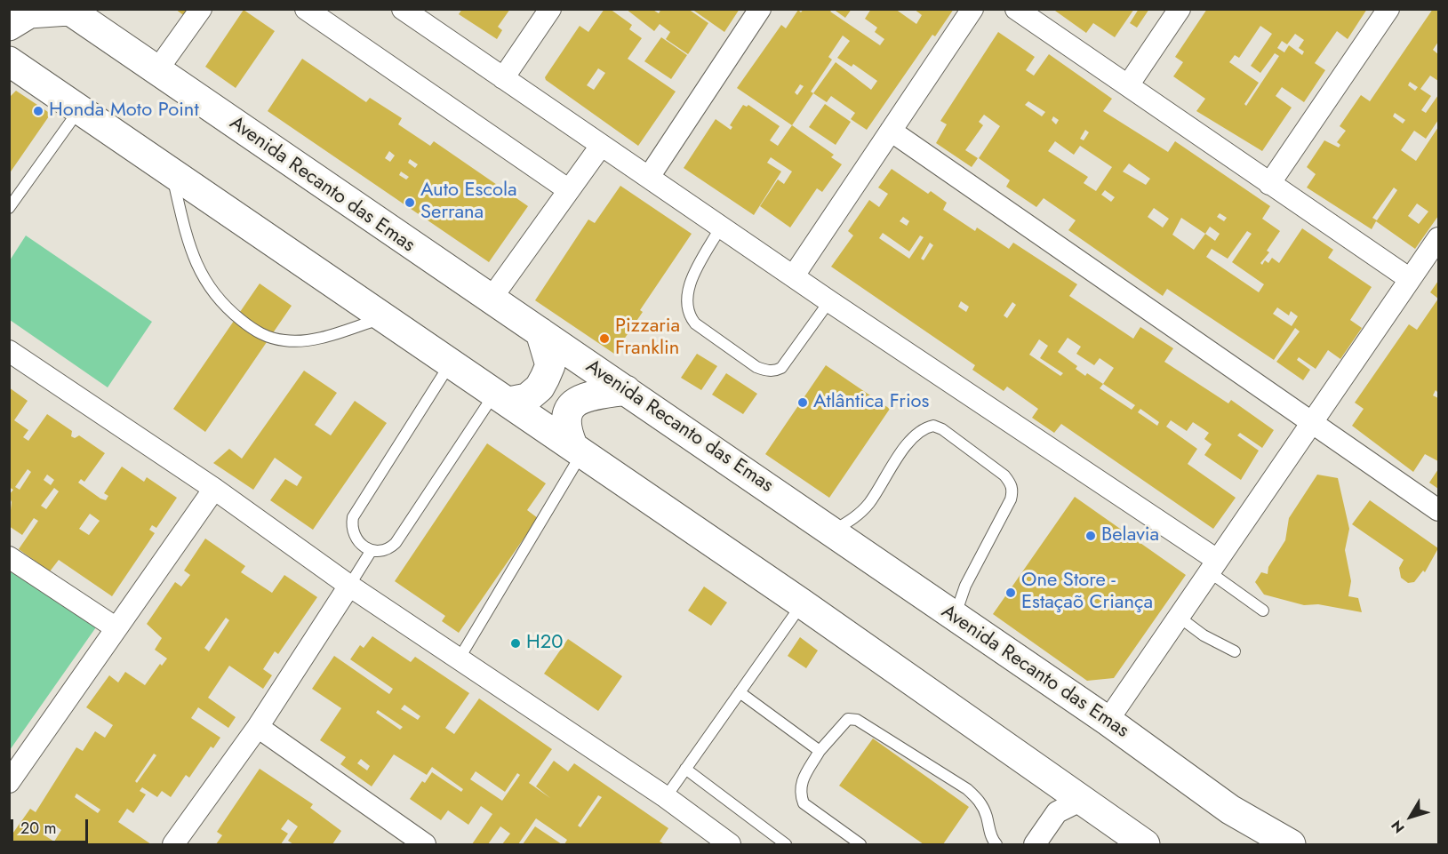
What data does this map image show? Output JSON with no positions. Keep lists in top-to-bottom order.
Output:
{
  "streets": {
    "main road": ["Avenida Recanto das Emas"]
  },
  "places": [
    "Honda Moto Point",
    "Auto Escola Serrana",
    "Pizzaria Franklin",
    "Atlântica Frios",
    "Belavia",
    "One Store - Estaçaõ Criança",
    "H20"
  ],
  "scale_bar": "20 m",
  "north": "bottom left"
}
